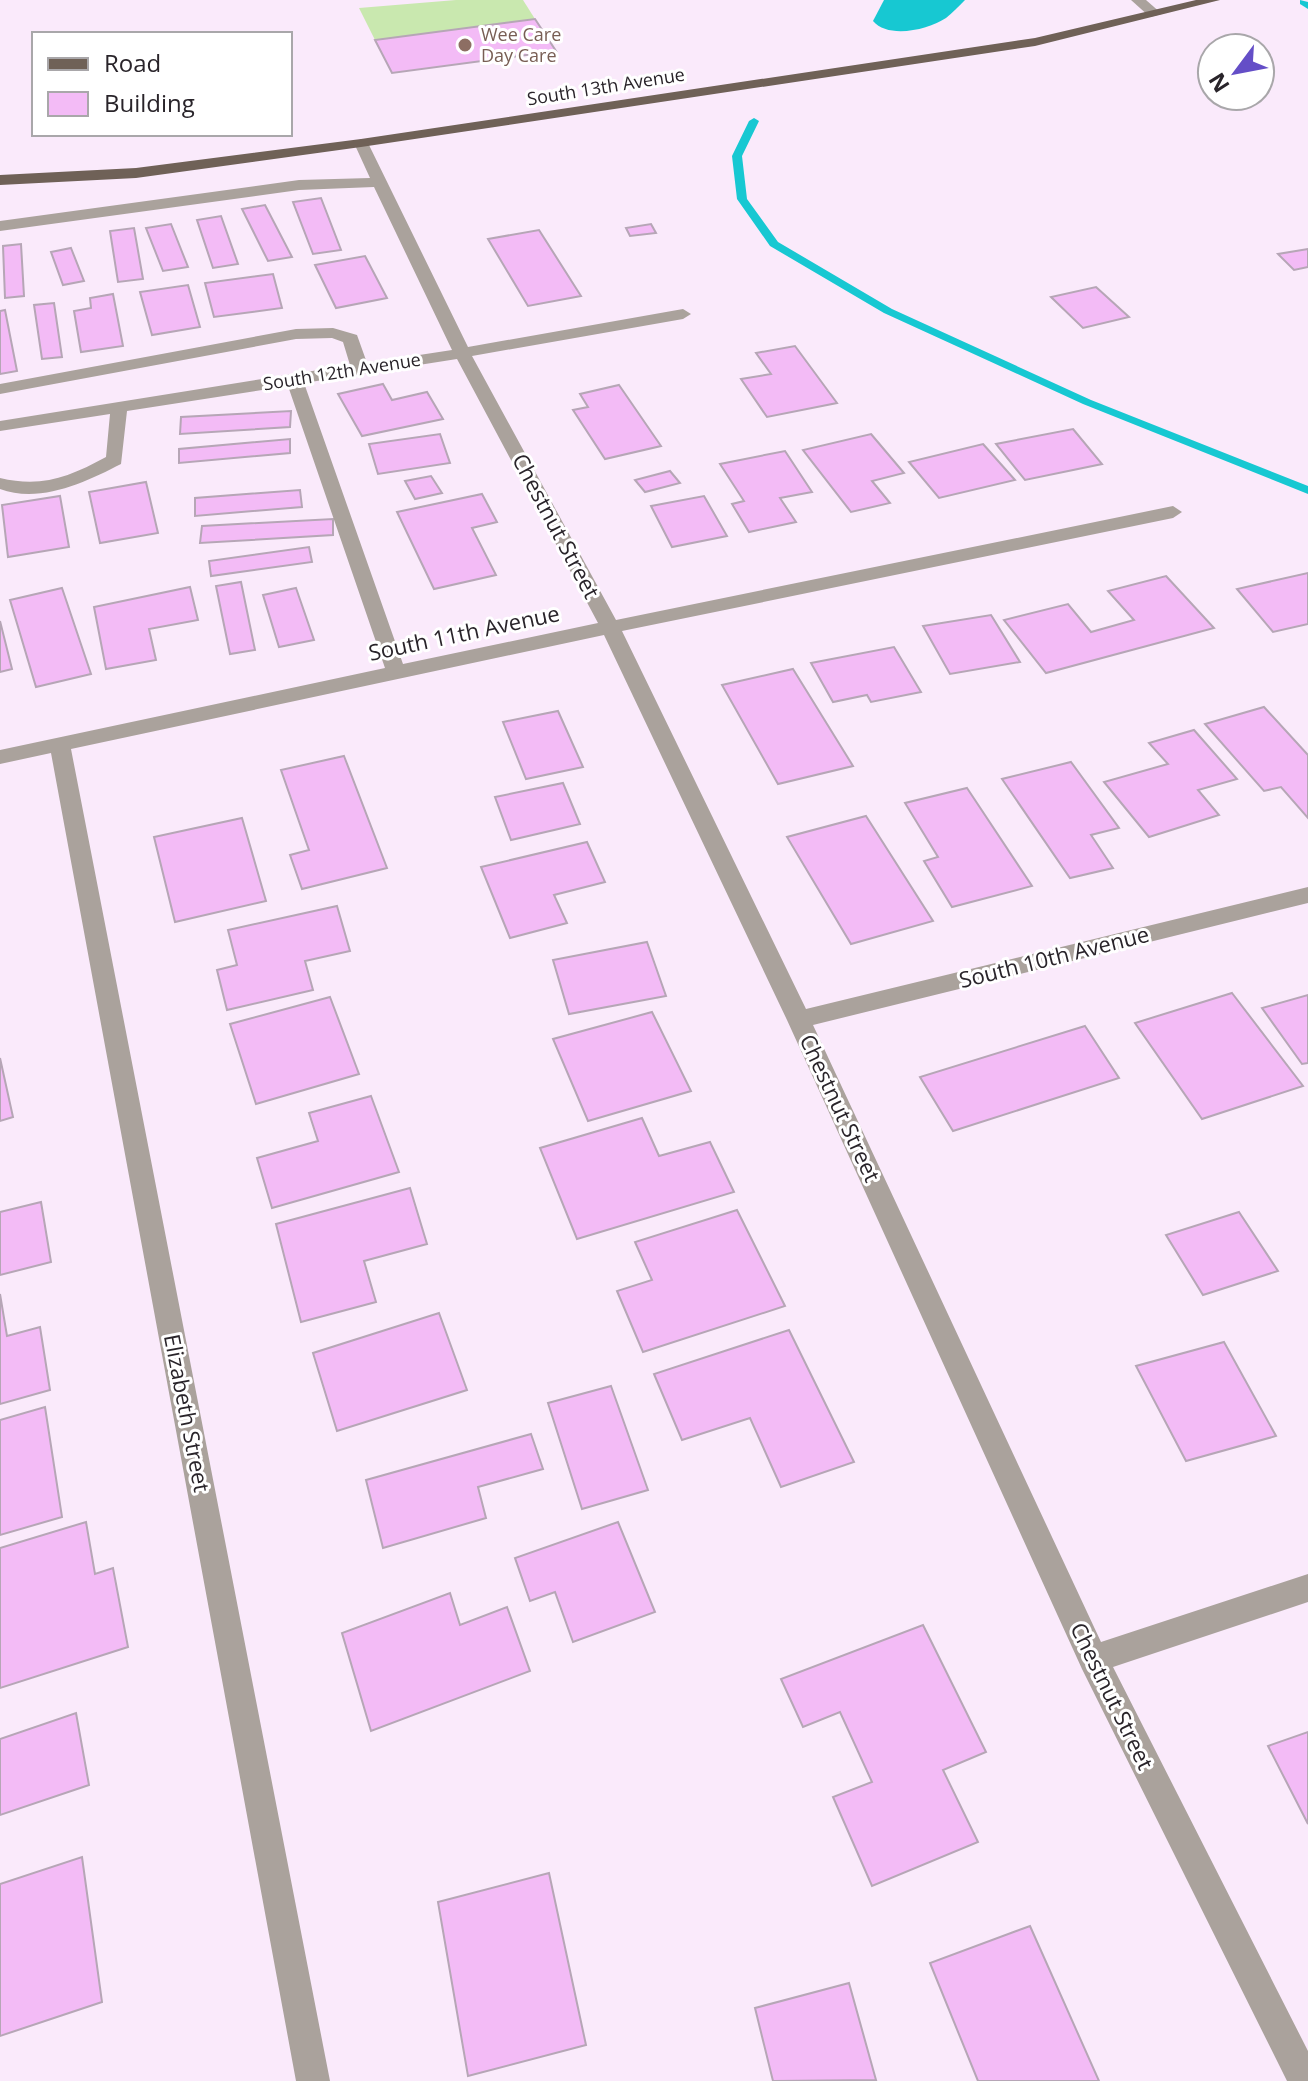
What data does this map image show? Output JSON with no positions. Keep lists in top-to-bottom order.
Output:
{
  "streets": {
    "main road": ["South 13th Avenue"],
    "street": [
      "South 12th Avenue",
      "Chestnut Street",
      "South 11th Avenue",
      "South 10th Avenue",
      "Elizabeth Street"
    ]
  },
  "crossings": [
    ["South 13th Avenue", "Chestnut Street"],
    ["South 12th Avenue", "Chestnut Street"],
    ["Chestnut Street", "South 11th Avenue"],
    ["Chestnut Street", "South 10th Avenue"],
    ["South 11th Avenue", "Elizabeth Street"]
  ],
  "places": ["Wee Care Day Care"],
  "legend": ["Road", "Building"],
  "north": "bottom left"
}
